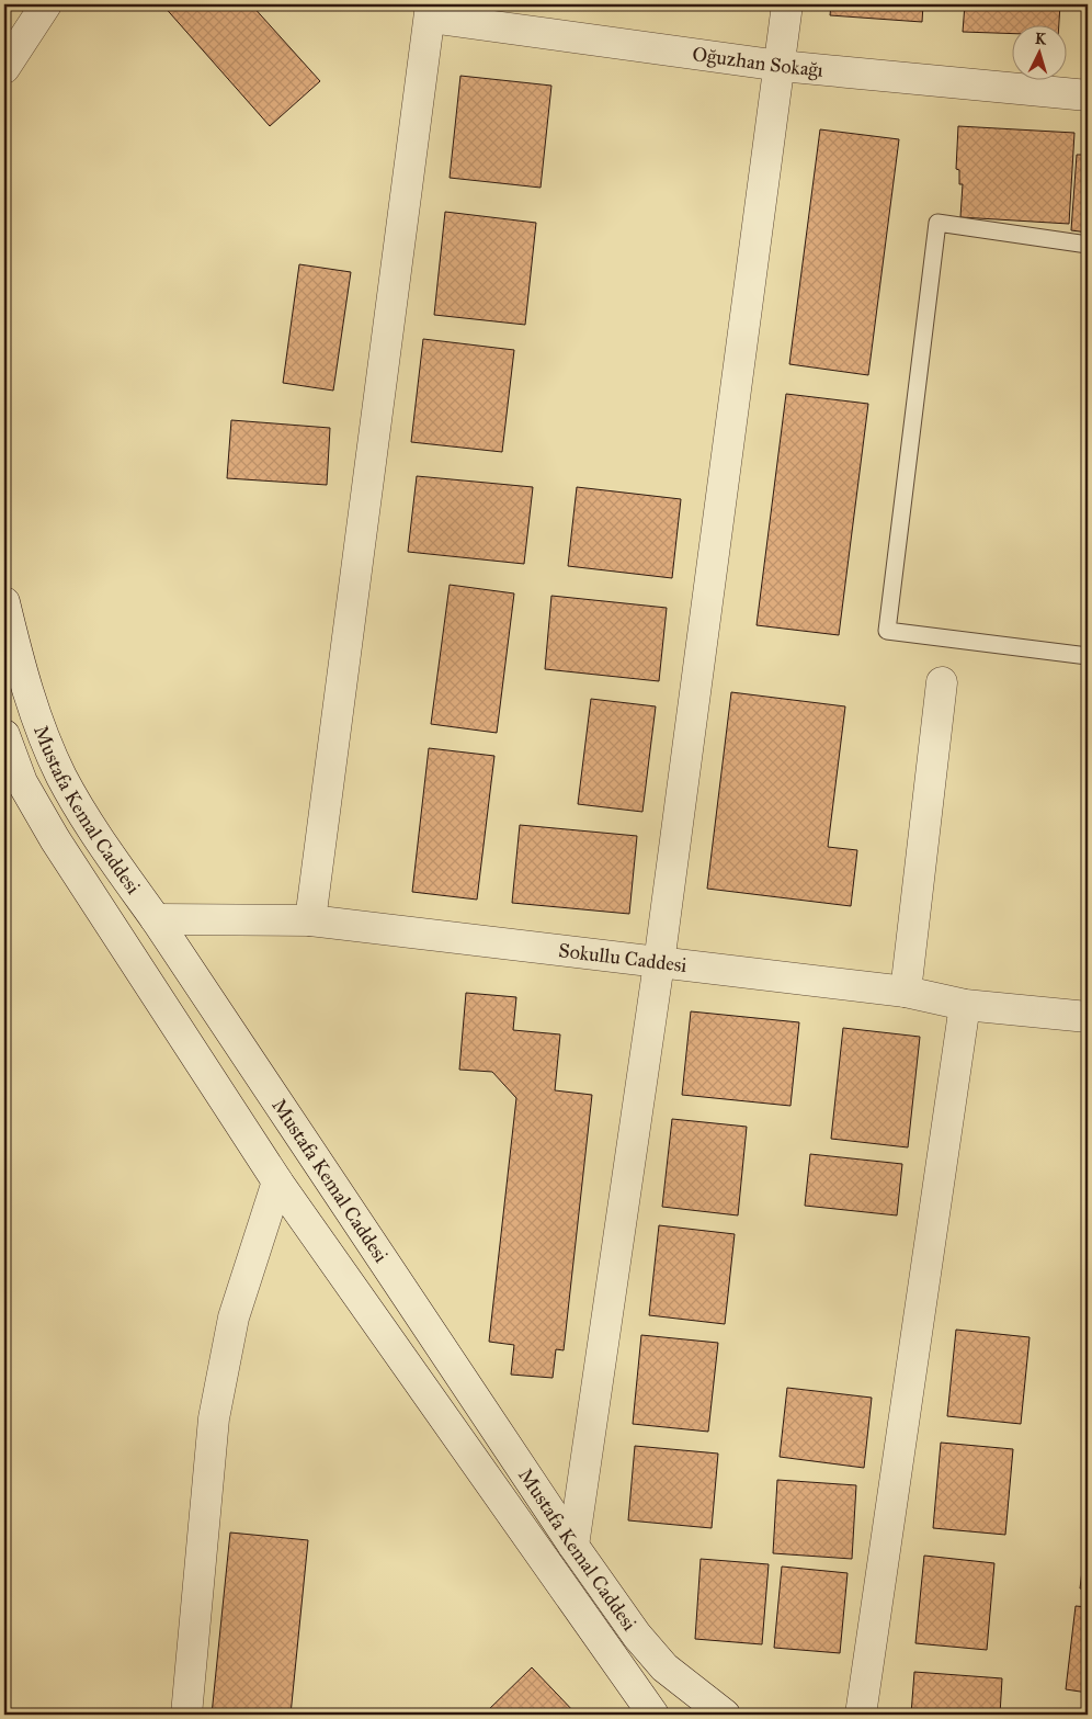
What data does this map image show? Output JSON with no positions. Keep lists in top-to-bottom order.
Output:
{
  "streets": {
    "street": ["Oğuzhan Sokağı", "Mustafa Kemal Caddesi", "Sokullu Caddesi"]
  },
  "crossings": [
    ["Mustafa Kemal Caddesi", "Sokullu Caddesi"]
  ],
  "north": "top"
}
